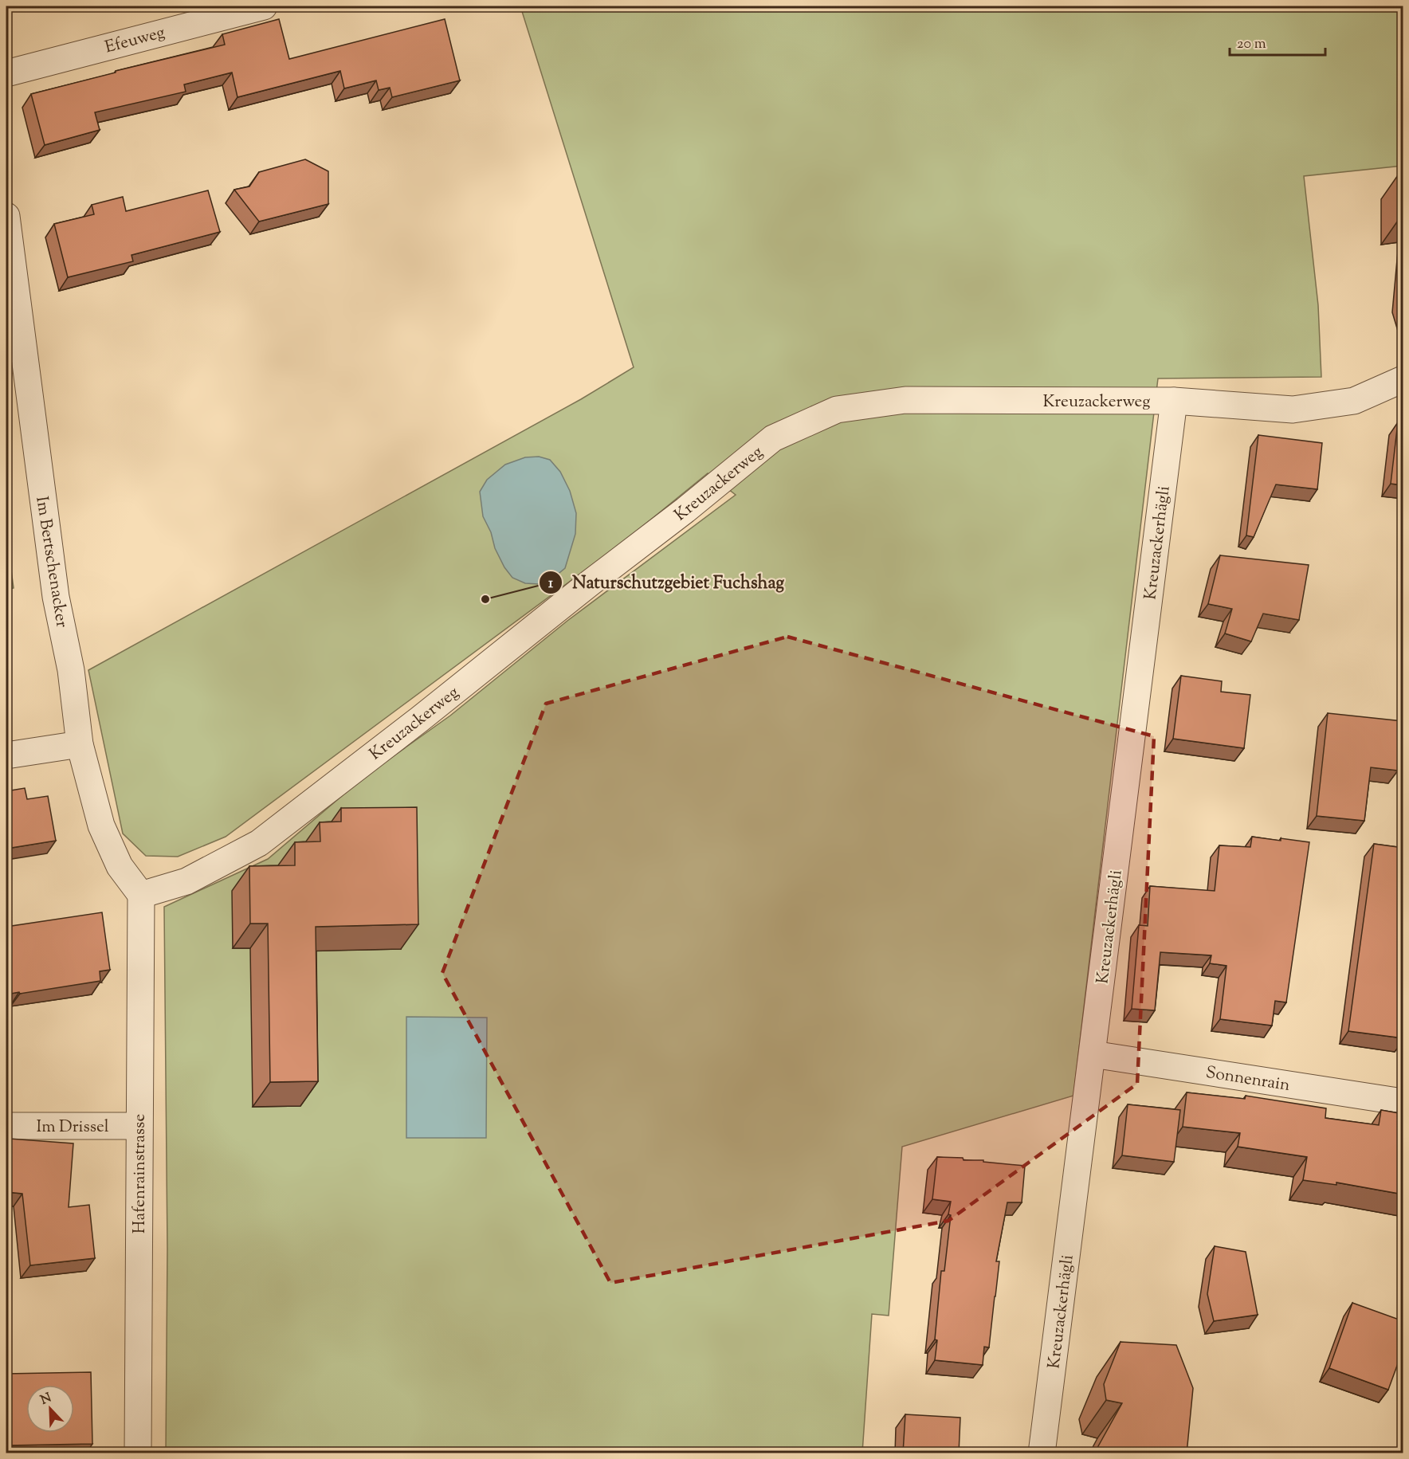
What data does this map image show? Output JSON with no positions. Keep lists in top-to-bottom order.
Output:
{
  "streets": {
    "street": [
      "Efeuweg",
      "Kreuzackerweg",
      "Kreuzackerhägli",
      "Im Bertschenacker",
      "Sonnenrain",
      "Im Drissel",
      "Hafenrainstrasse"
    ]
  },
  "crossings": [
    ["Kreuzackerweg", "Kreuzackerhägli"],
    ["Kreuzackerweg", "Im Bertschenacker"],
    ["Kreuzackerweg", "Hafenrainstrasse"],
    ["Kreuzackerhägli", "Sonnenrain"],
    ["Im Bertschenacker", "Hafenrainstrasse"],
    ["Im Drissel", "Hafenrainstrasse"]
  ],
  "places": ["Naturschutzgebiet Fuchshag"],
  "scale_bar": "20 m",
  "north": "top left"
}
